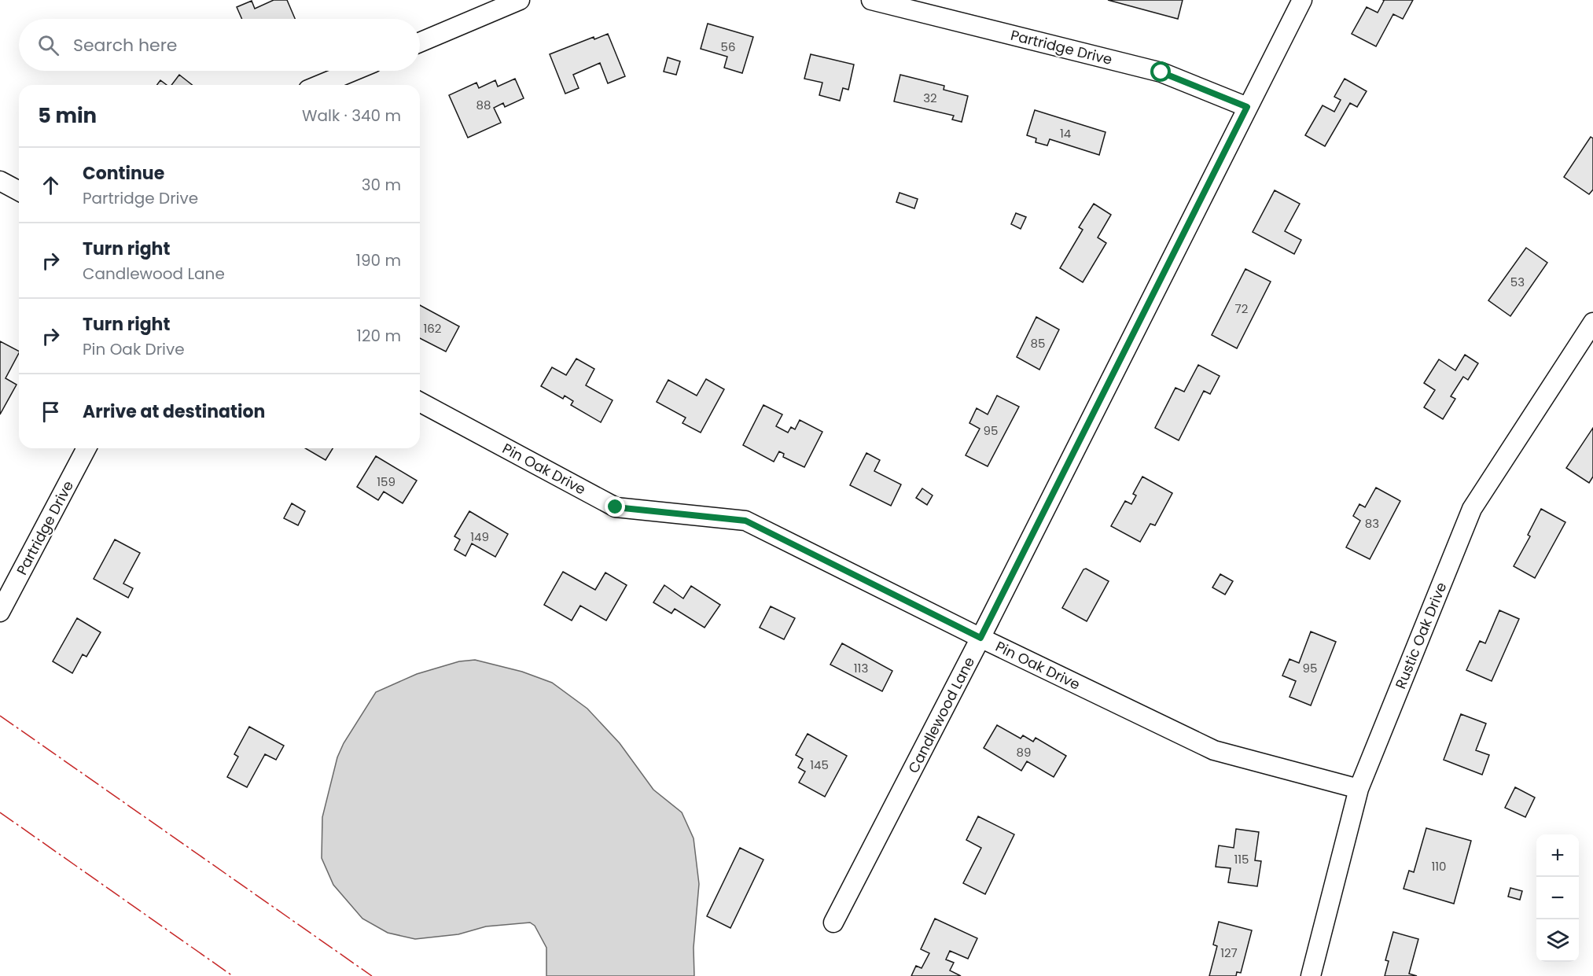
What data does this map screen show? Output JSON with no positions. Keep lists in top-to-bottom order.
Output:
{
  "streets": {
    "street": [
      "Partridge Drive",
      "Pin Oak Drive",
      "Rustic Oak Drive",
      "Candlewood Lane"
    ]
  },
  "crossings": [
    ["Partridge Drive", "Candlewood Lane"],
    ["Pin Oak Drive", "Rustic Oak Drive"],
    ["Pin Oak Drive", "Candlewood Lane"]
  ],
  "house_numbers": [
    "56",
    "32",
    "88",
    "14",
    "53",
    "72",
    "162",
    "85",
    "95",
    "159",
    "83",
    "149",
    "113",
    "95",
    "89",
    "145",
    "115",
    "110",
    "127"
  ],
  "page": {
    "search": "Search here",
    "heading": ["5 min", "Walk · 340 m"],
    "list": [
      ["Continue", "Partridge Drive", "30 m"],
      ["Turn right", "Candlewood Lane", "190 m"],
      ["Turn right", "Pin Oak Drive", "120 m"],
      "Arrive at destination"
    ],
    "map_buttons": ["+", "−"]
  }
}
